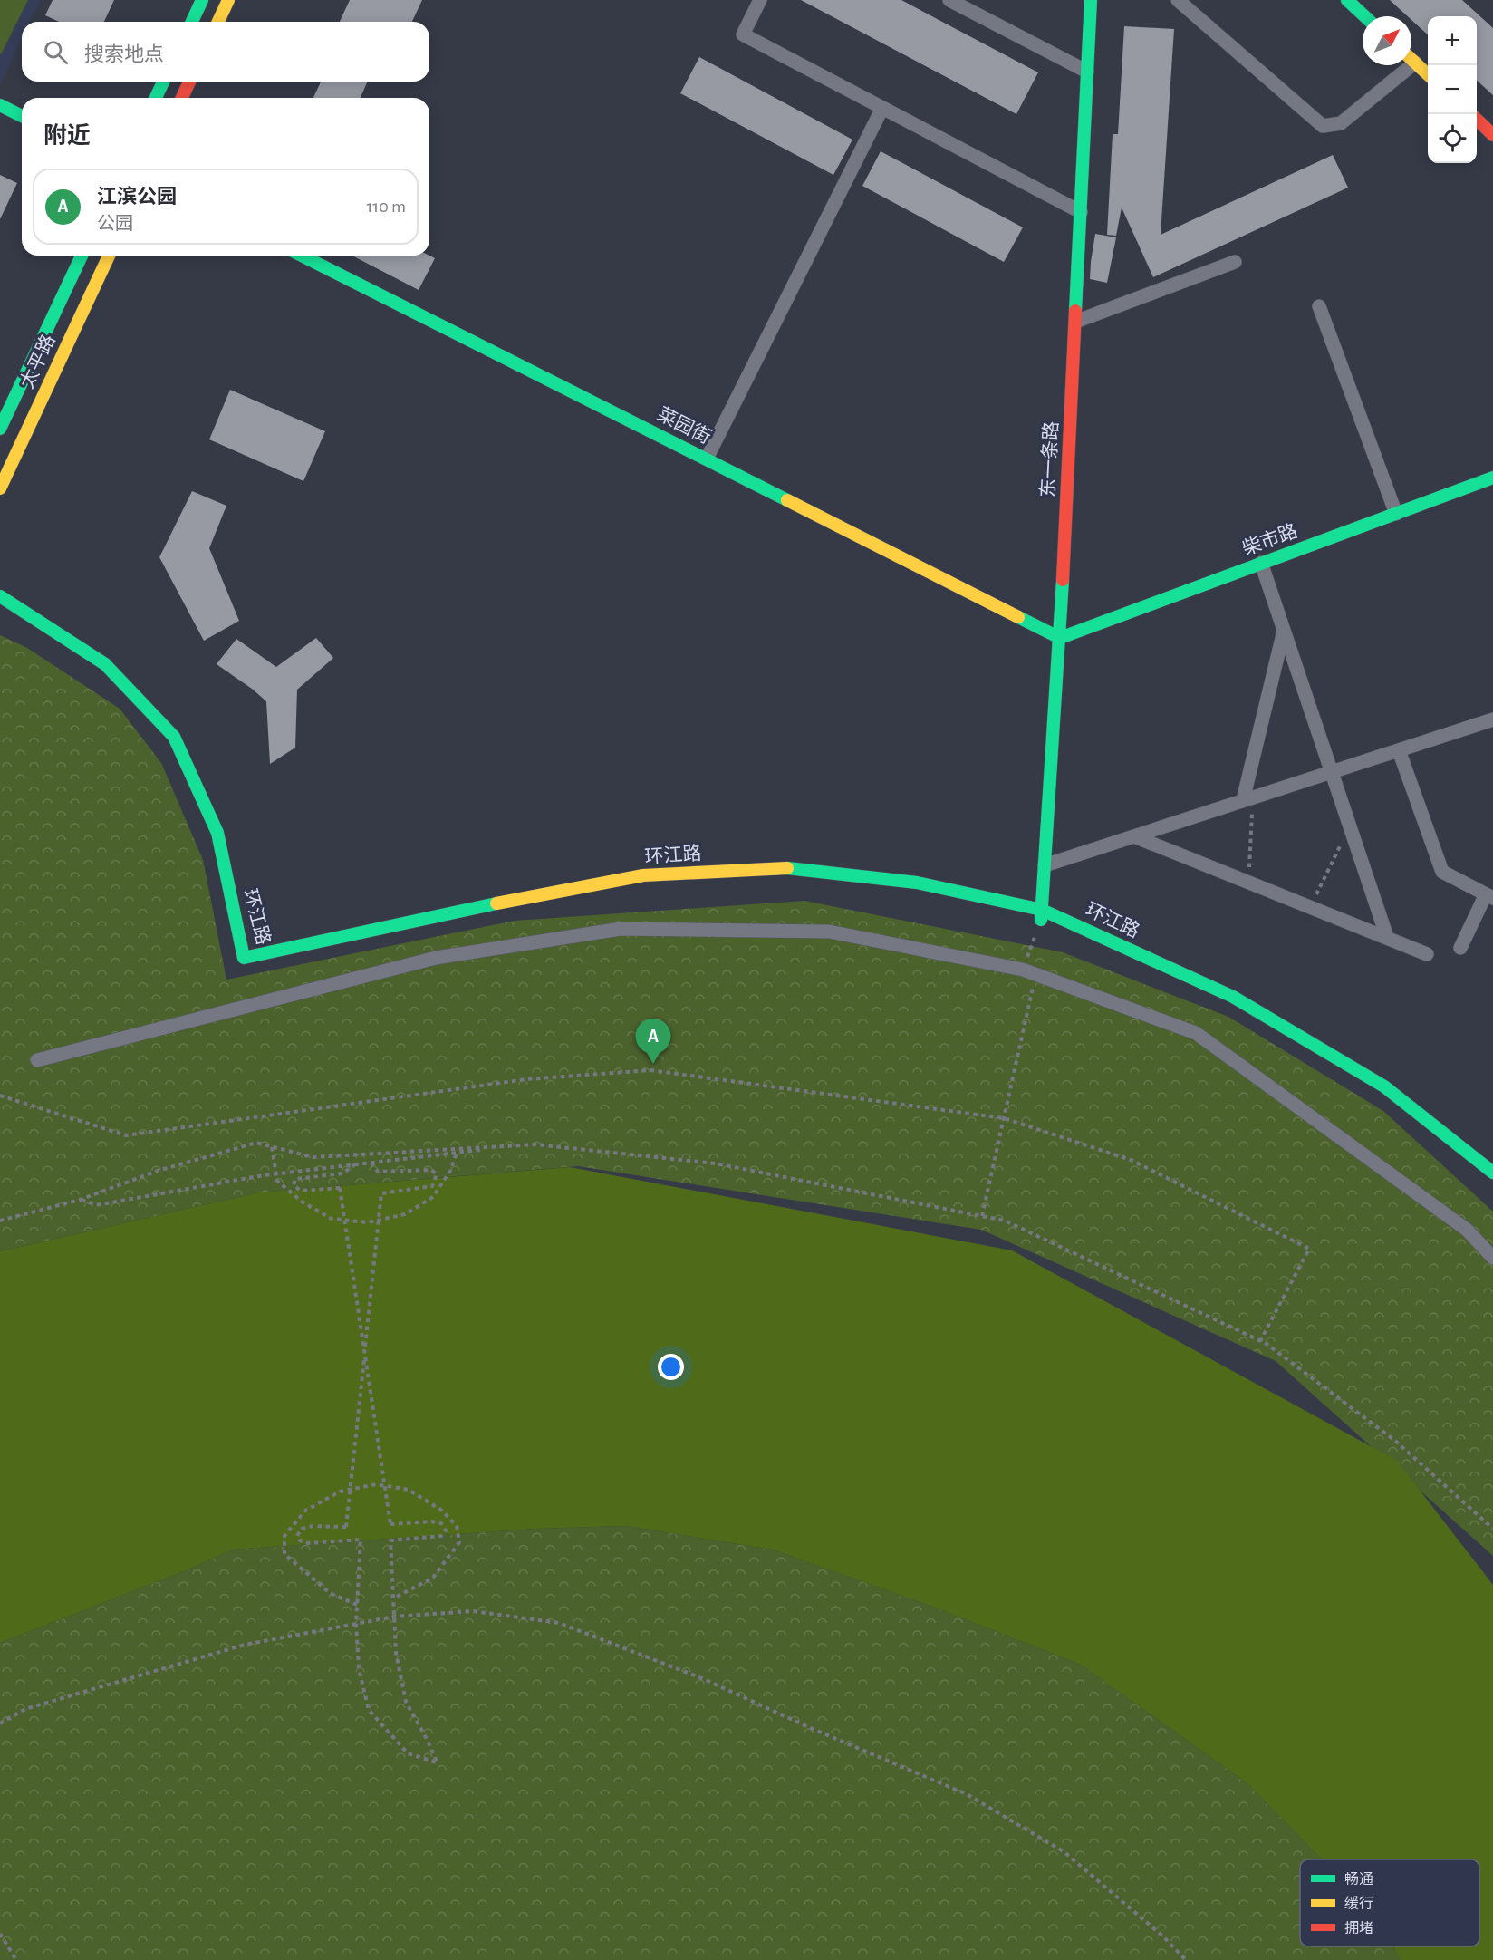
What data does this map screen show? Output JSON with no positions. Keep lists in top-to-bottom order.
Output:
{
  "streets": {
    "street": [
      "太平路",
      "菜园街",
      "东一条路",
      "柴市路",
      "环江路"
    ]
  },
  "crossings": [
    ["菜园街", "东一条路"],
    ["菜园街", "柴市路"],
    ["东一条路", "柴市路"],
    ["东一条路", "环江路"]
  ],
  "legend": ["畅通", "缓行", "拥堵"],
  "north": "top right",
  "page": {
    "map_buttons": ["+", "−"],
    "search": "搜索地点",
    "heading": "附近",
    "list": [
      {
        "mark": "A",
        "name": "江滨公园",
        "note": "公园",
        "value": "110 m"
      }
    ],
    "pins": "A"
  }
}
